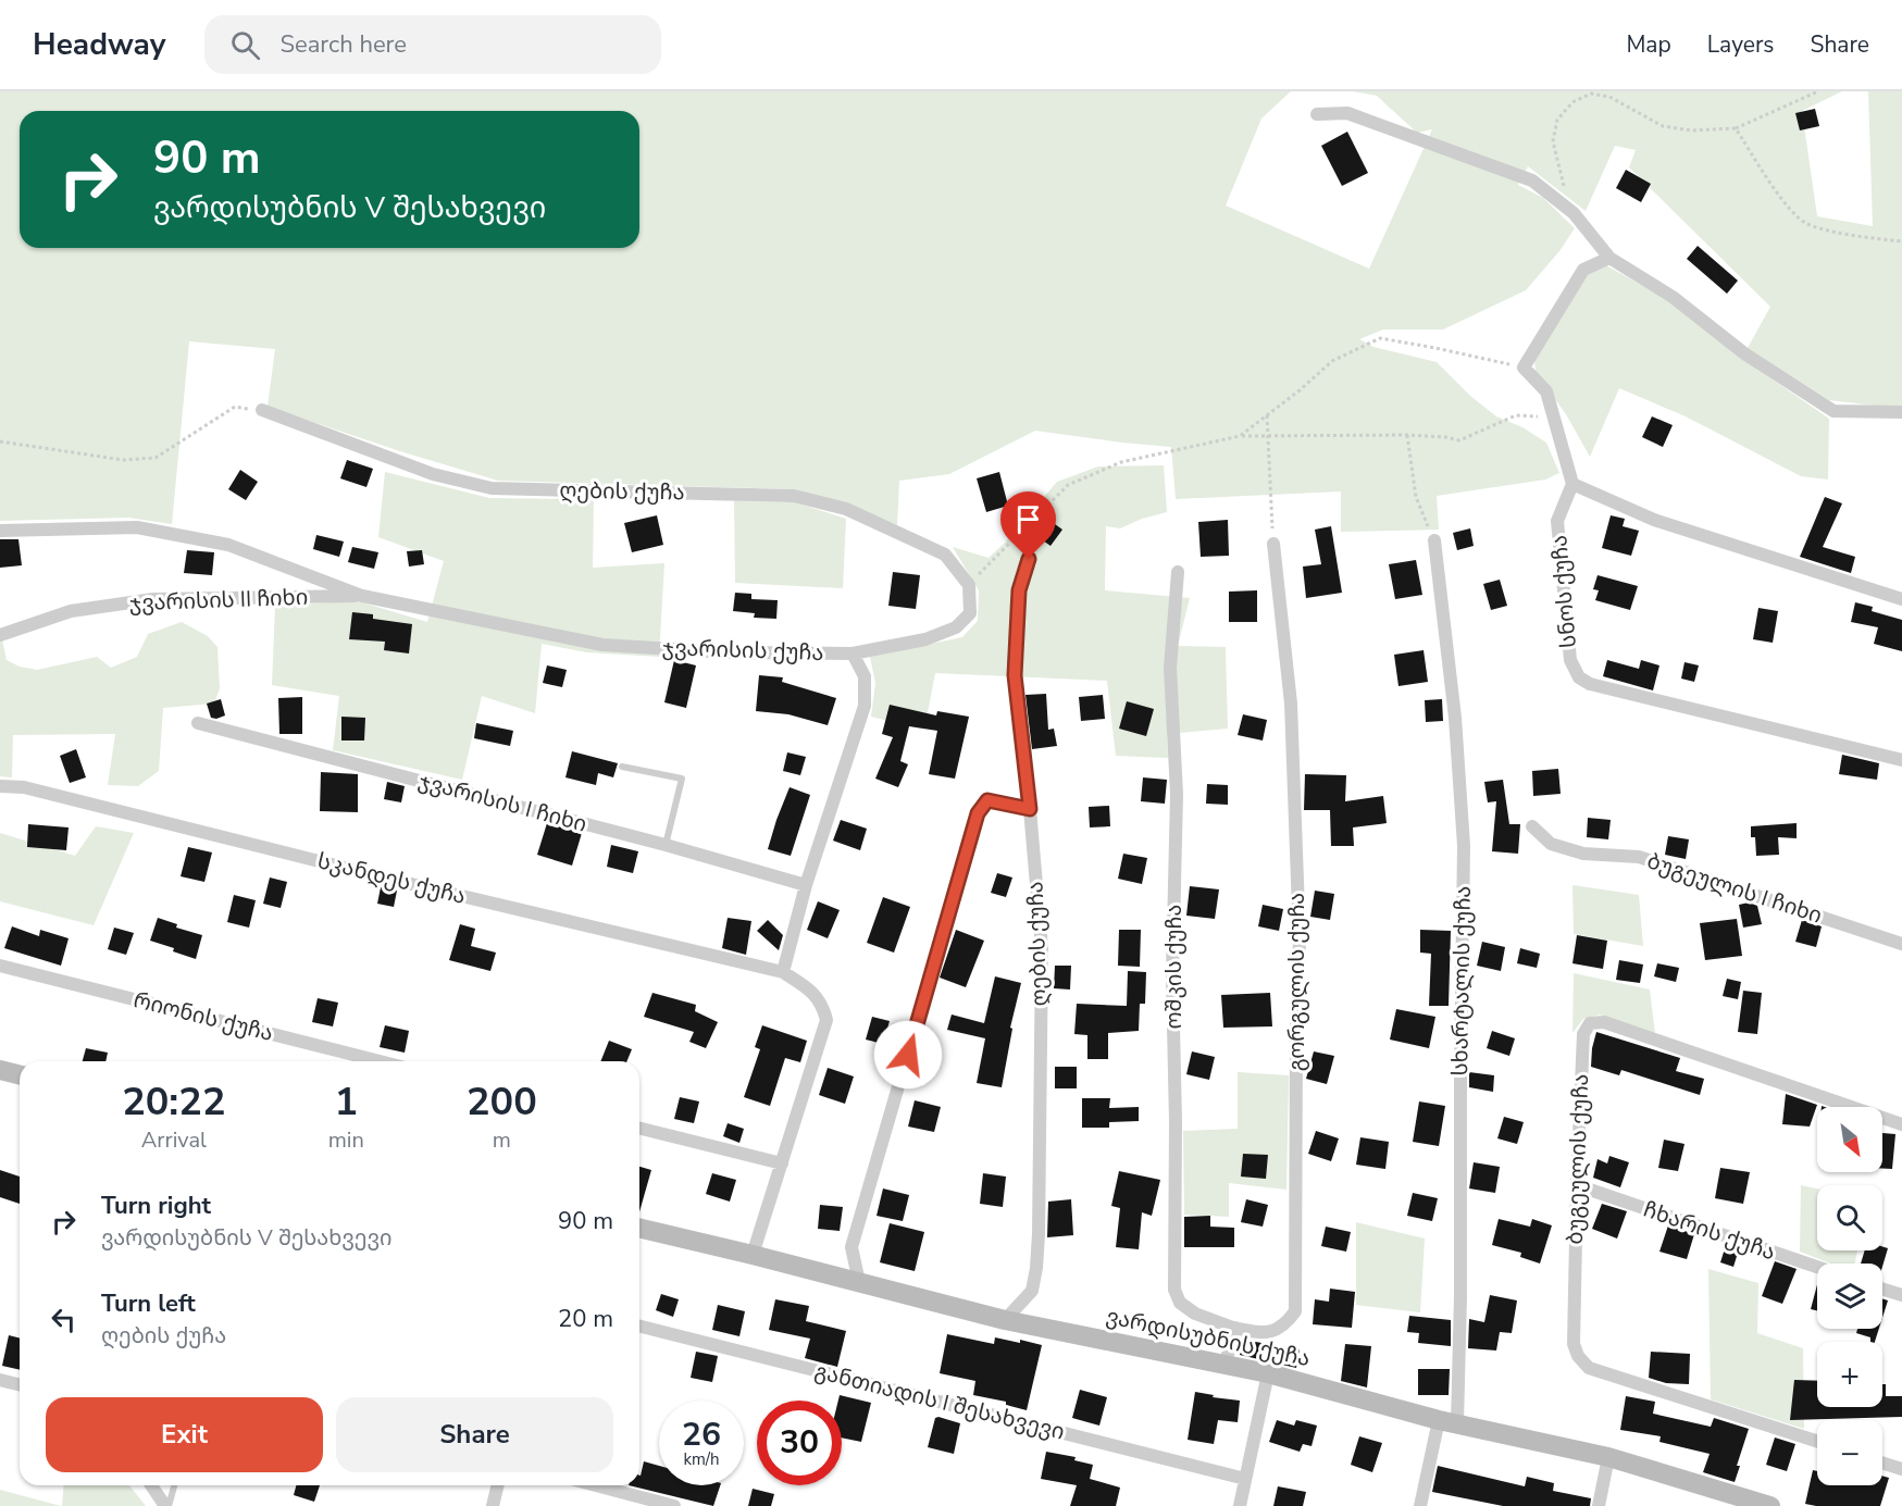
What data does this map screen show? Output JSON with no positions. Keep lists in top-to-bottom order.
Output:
{
  "streets": {
    "street": [
      "ღების ქუჩა",
      "სნოს ქუჩა",
      "ჯვარისის II ჩიხი",
      "ჯვარისის ქუჩა",
      "ჯვარისის I ჩიხი",
      "სკანდეს ქუჩა",
      "ბუგეულის I ჩიხი",
      "ოშკის ქუჩა",
      "სხარტალის ქუჩა",
      "გორგულის ქუჩა",
      "რიონის ქუჩა",
      "ბუგეულის ქუჩა",
      "ჩხარის ქუჩა",
      "ვარდისუბნის ქუჩა",
      "განთიადის I შესახვევი"
    ]
  },
  "crossings": [
    ["ღების ქუჩა", "ვარდისუბნის ქუჩა"],
    ["ჯვარისის II ჩიხი", "ჯვარისის ქუჩა"],
    ["ჯვარისის ქუჩა", "ჯვარისის I ჩიხი"],
    ["ჯვარისის ქუჩა", "სკანდეს ქუჩა"],
    ["ოშკის ქუჩა", "გორგულის ქუჩა"],
    ["სხარტალის ქუჩა", "ვარდისუბნის ქუჩა"],
    ["ბუგეულის ქუჩა", "ჩხარის ქუჩა"]
  ],
  "north": "bottom right",
  "page": {
    "header": "Headway",
    "search": "Search here",
    "nav": ["Map", "Layers", "Share"],
    "turn": ["90 m", "ვარდისუბნის V შესახვევი"],
    "eta": [
      "20:22",
      "Arrival",
      "1",
      "min",
      "200",
      "m"
    ],
    "map_buttons": ["+", "−"],
    "list": [
      {
        "name": "Turn right",
        "note": "ვარდისუბნის V შესახვევი",
        "value": "90 m"
      },
      {
        "name": "Turn left",
        "note": "ღების ქუჩა",
        "value": "20 m"
      }
    ],
    "buttons": ["Exit", "Share"],
    "speed": "26 km/h",
    "limit": "30"
  }
}
